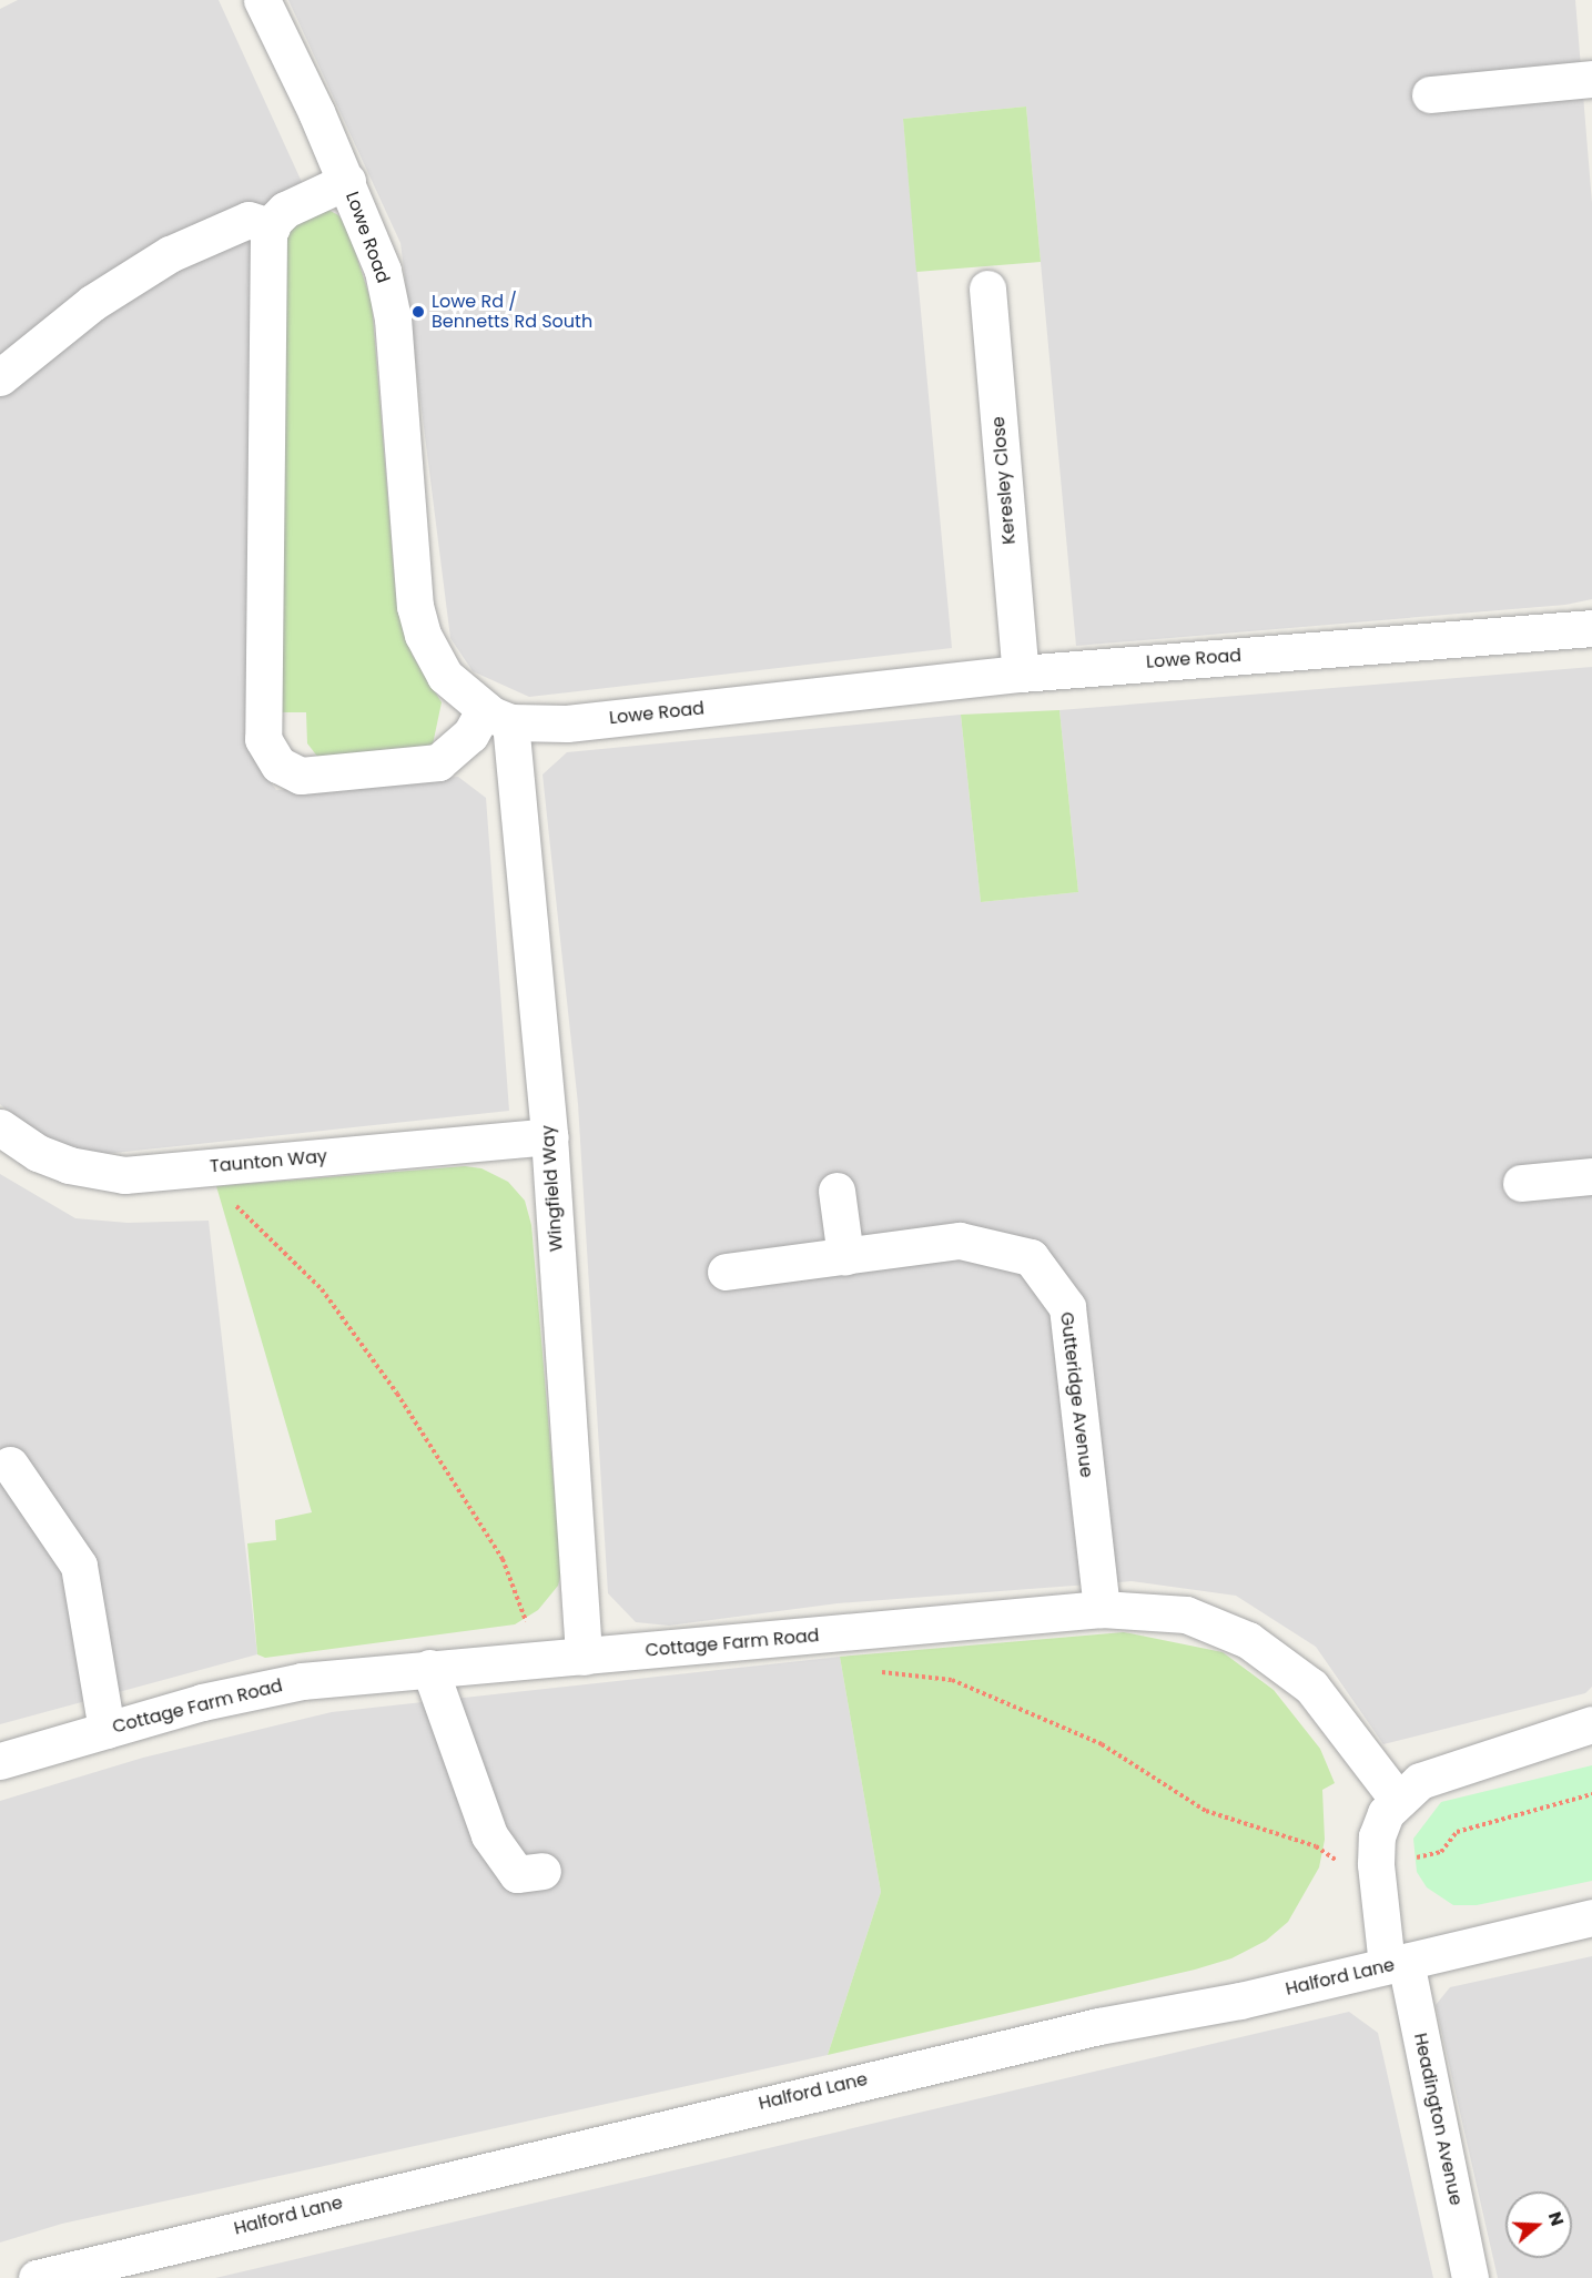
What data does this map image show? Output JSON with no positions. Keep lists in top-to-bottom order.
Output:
{
  "streets": {
    "street": [
      "Lowe Road",
      "Keresley Close",
      "Taunton Way",
      "Wingfield Way",
      "Gutteridge Avenue",
      "Cottage Farm Road",
      "Halford Lane",
      "Headington Avenue"
    ]
  },
  "crossings": [
    ["Lowe Road", "Keresley Close"],
    ["Lowe Road", "Wingfield Way"],
    ["Taunton Way", "Wingfield Way"],
    ["Wingfield Way", "Cottage Farm Road"],
    ["Gutteridge Avenue", "Cottage Farm Road"],
    ["Cottage Farm Road", "Headington Avenue"],
    ["Halford Lane", "Headington Avenue"]
  ],
  "places": ["Lowe Rd / Bennetts Rd South"],
  "north": "right"
}
